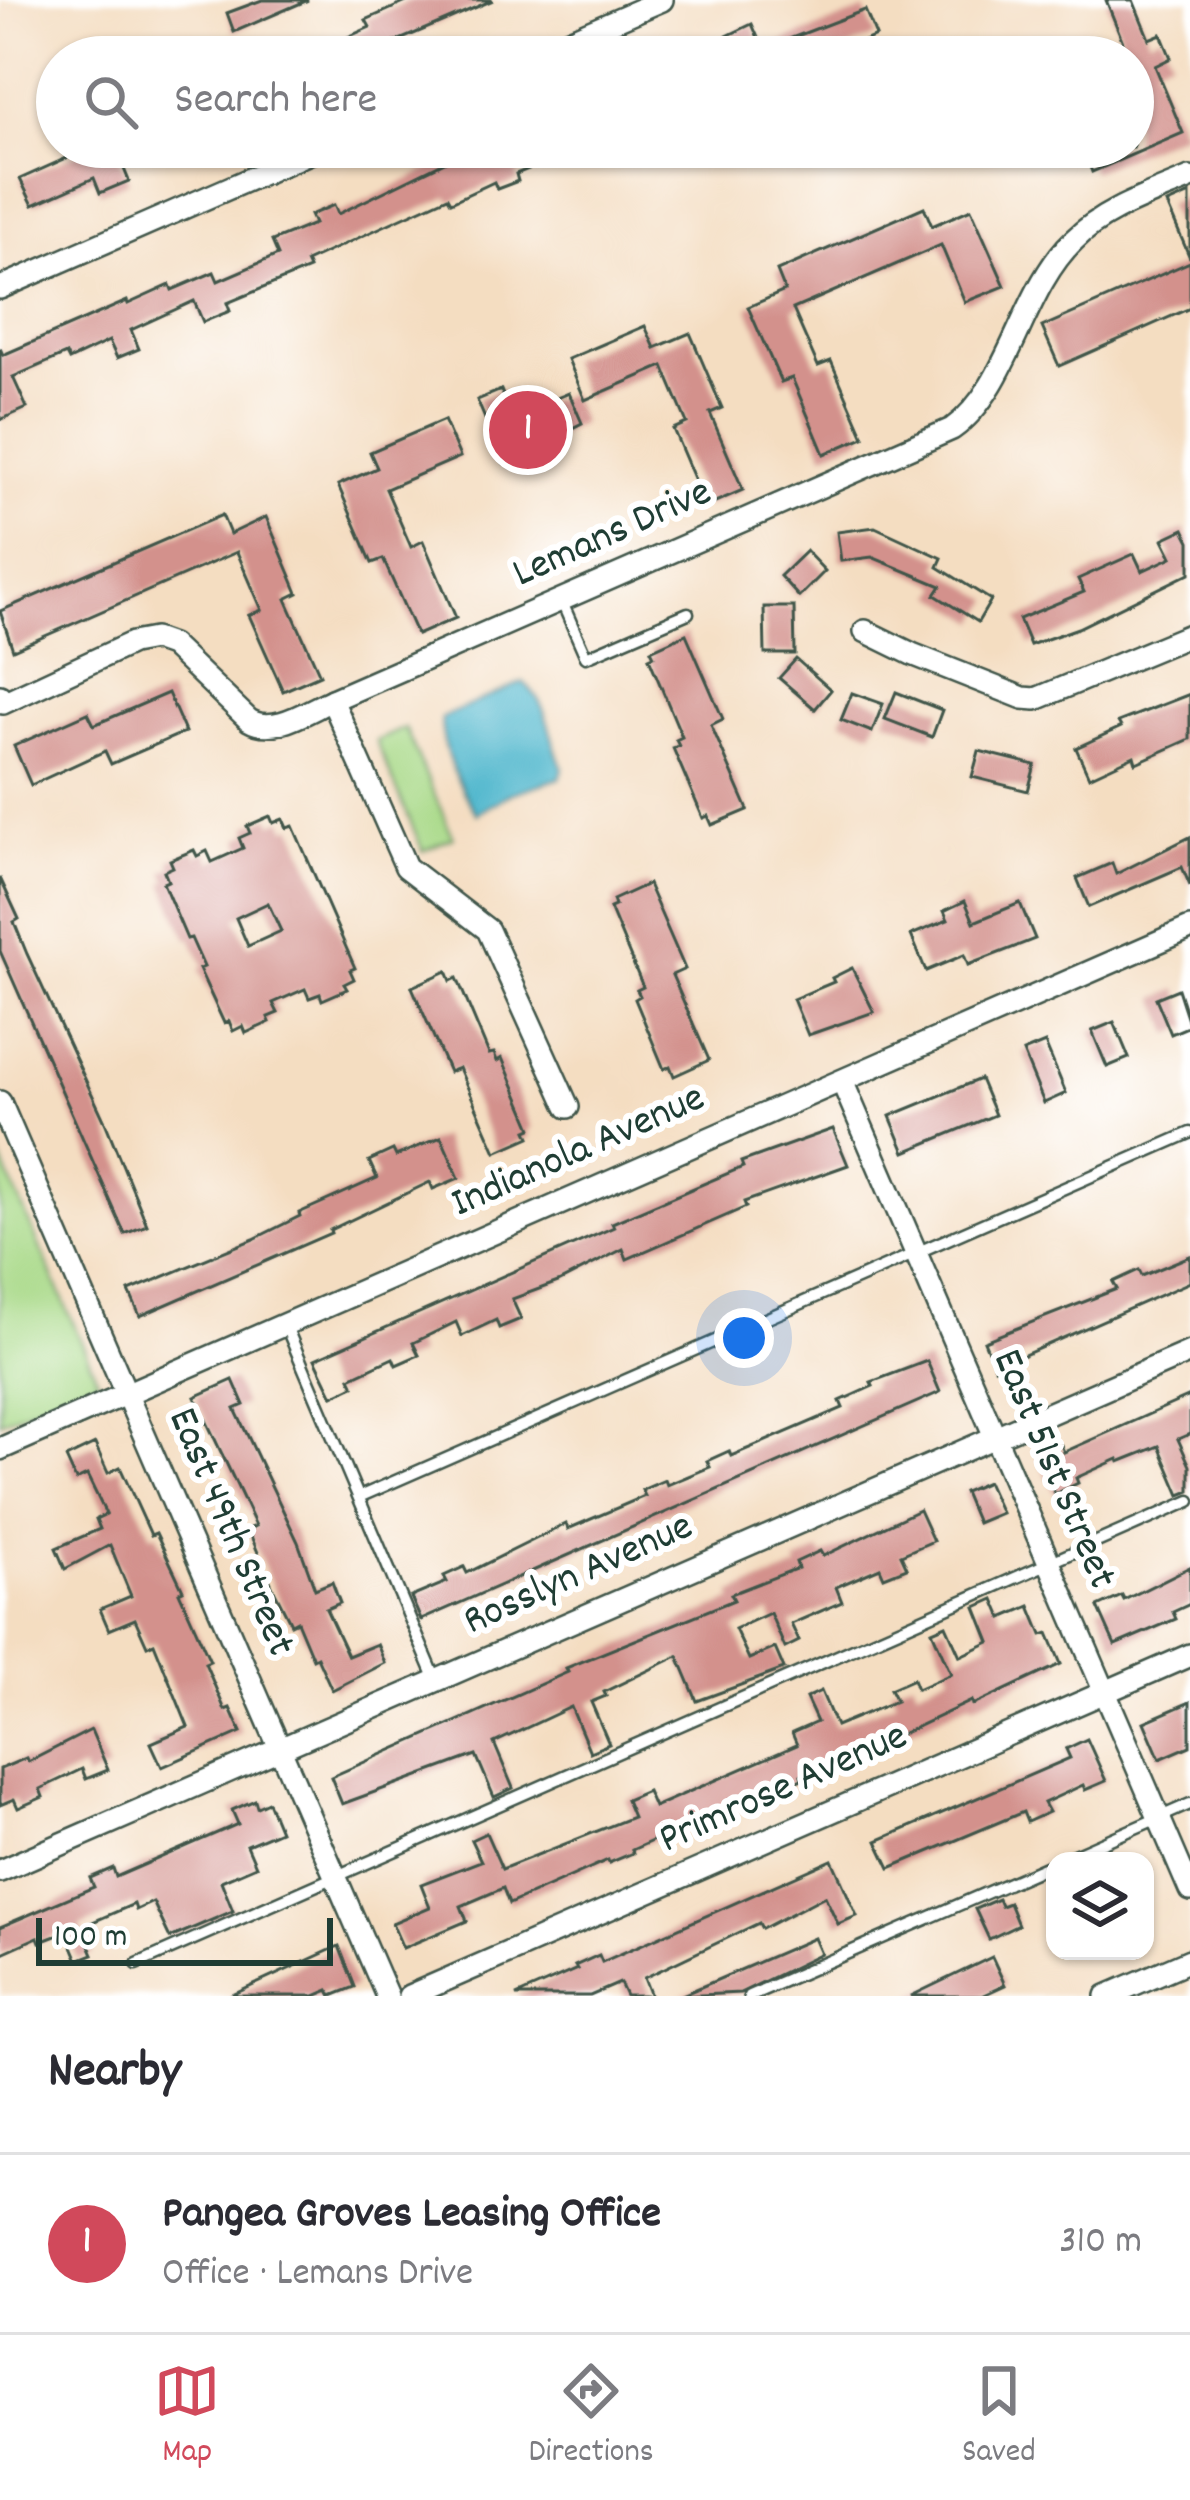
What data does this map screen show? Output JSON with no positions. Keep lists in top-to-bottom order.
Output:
{
  "streets": {
    "street": [
      "Lemans Drive",
      "Indianola Avenue",
      "East 51st Street",
      "East 49th Street",
      "Rosslyn Avenue",
      "Primrose Avenue"
    ]
  },
  "crossings": [
    ["Indianola Avenue", "East 51st Street"],
    ["Indianola Avenue", "East 49th Street"],
    ["East 51st Street", "Rosslyn Avenue"],
    ["East 51st Street", "Primrose Avenue"],
    ["East 49th Street", "Rosslyn Avenue"]
  ],
  "scale_bar": "100 m",
  "page": {
    "search": "Search here",
    "pins": "1",
    "scale": "100 m",
    "heading": "Nearby",
    "list": [
      {
        "mark": "1",
        "name": "Pangea Groves Leasing Office",
        "note": "Office · Lemans Drive",
        "value": "310 m"
      }
    ],
    "nav": ["Map", "Directions", "Saved"]
  }
}
